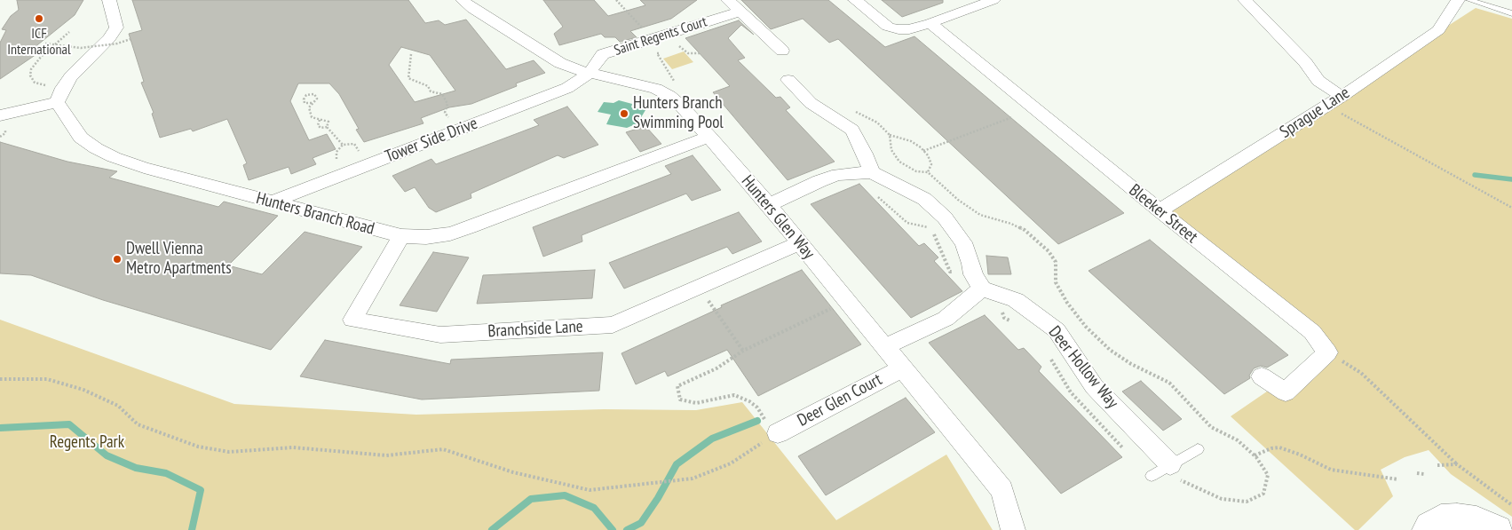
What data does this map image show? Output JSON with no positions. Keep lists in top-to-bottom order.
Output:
{
  "streets": {
    "street": [
      "Saint Regents Court",
      "Sprague Lane",
      "Tower Side Drive",
      "Hunters Branch Road",
      "Bleeker Street",
      "Hunters Glen Way",
      "Branchside Lane",
      "Deer Hollow Way",
      "Deer Glen Court"
    ]
  },
  "crossings": [
    ["Saint Regents Court", "Tower Side Drive"],
    ["Saint Regents Court", "Hunters Glen Way"],
    ["Sprague Lane", "Bleeker Street"],
    ["Tower Side Drive", "Hunters Branch Road"],
    ["Tower Side Drive", "Hunters Glen Way"],
    ["Hunters Branch Road", "Hunters Glen Way"],
    ["Hunters Branch Road", "Branchside Lane"],
    ["Hunters Glen Way", "Branchside Lane"],
    ["Hunters Glen Way", "Deer Glen Court"]
  ],
  "parks": ["Regents Park"],
  "places": ["ICF International", "Hunters Branch Swimming Pool", "Dwell Vienna Metro Apartments"]
}
